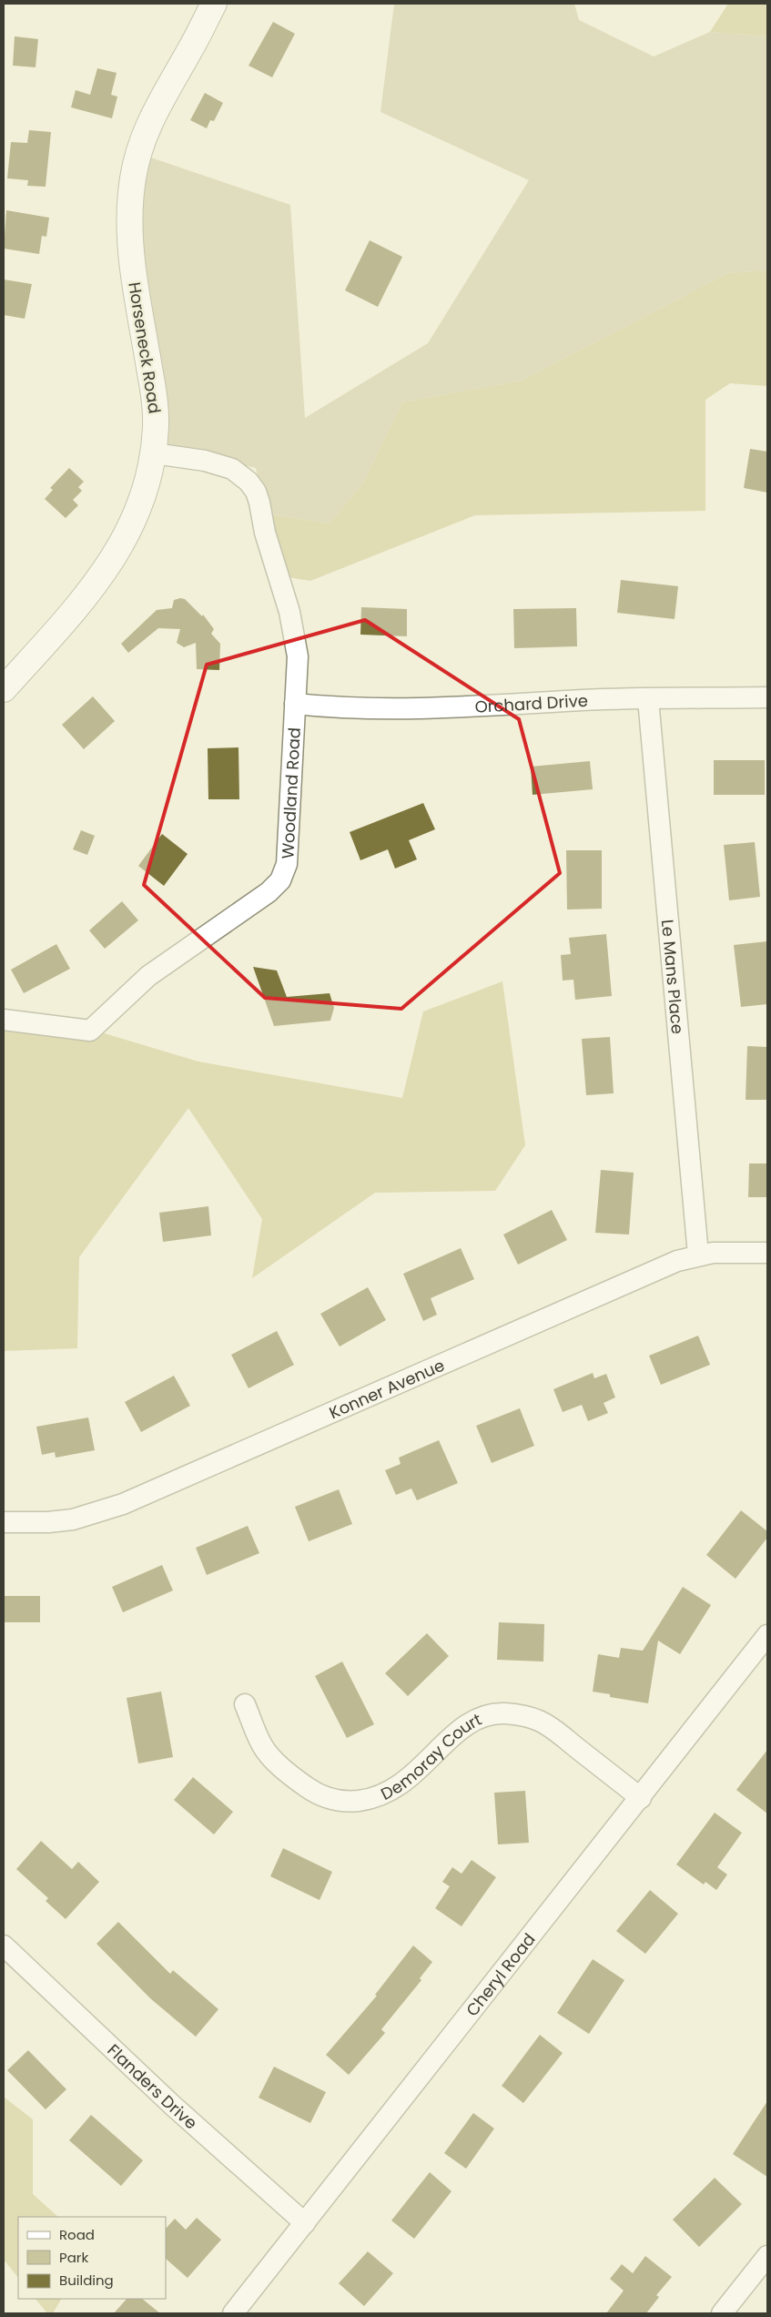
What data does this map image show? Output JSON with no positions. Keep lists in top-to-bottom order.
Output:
{
  "streets": {
    "street": [
      "Horseneck Road",
      "Orchard Drive",
      "Woodland Road",
      "Le Mans Place",
      "Konner Avenue",
      "Demoray Court",
      "Cheryl Road",
      "Flanders Drive"
    ]
  },
  "crossings": [
    ["Horseneck Road", "Woodland Road"],
    ["Orchard Drive", "Woodland Road"],
    ["Orchard Drive", "Le Mans Place"],
    ["Le Mans Place", "Konner Avenue"],
    ["Demoray Court", "Cheryl Road"],
    ["Cheryl Road", "Flanders Drive"]
  ],
  "legend": ["Road", "Park", "Building"]
}
